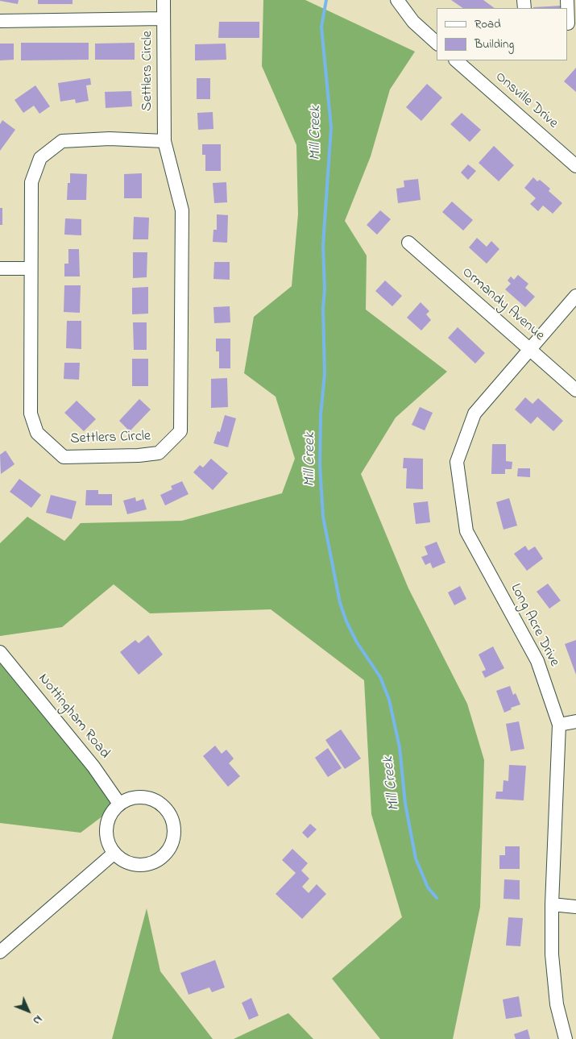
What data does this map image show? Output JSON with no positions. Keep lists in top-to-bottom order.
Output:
{
  "streets": {
    "street": [
      "Settlers Circle",
      "Onsville Drive",
      "Ormandy Avenue",
      "Long Acre Drive",
      "Nottingham Road"
    ]
  },
  "crossings": [
    ["Ormandy Avenue", "Long Acre Drive"]
  ],
  "water": ["Mill Creek"],
  "legend": ["Road", "Building"],
  "north": "bottom right"
}
